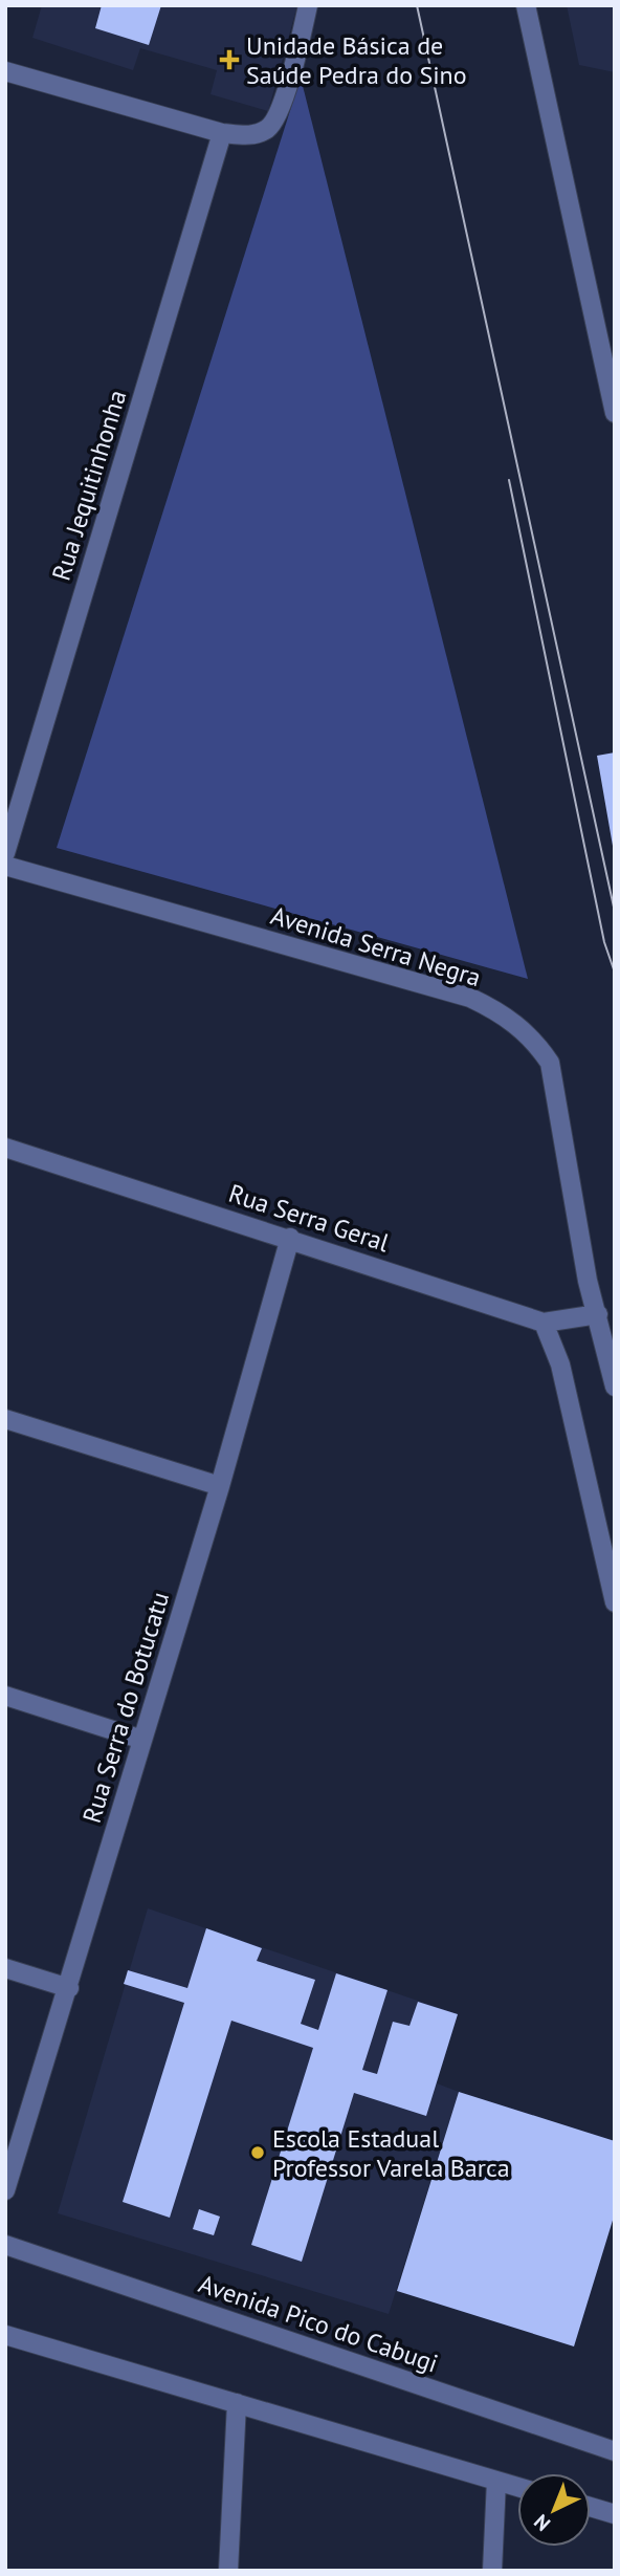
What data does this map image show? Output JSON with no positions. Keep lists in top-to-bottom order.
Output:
{
  "streets": {
    "street": [
      "Rua Jequitinhonha",
      "Avenida Serra Negra",
      "Rua Serra Geral",
      "Rua Serra do Botucatu",
      "Avenida Pico do Cabugi"
    ]
  },
  "crossings": [
    ["Avenida Serra Negra", "Rua Serra Geral"],
    ["Rua Serra Geral", "Rua Serra do Botucatu"]
  ],
  "places": {
    "health": ["Unidade Básica de Saúde Pedra do Sino"],
    "other": ["Escola Estadual Professor Varela Barca"]
  },
  "north": "bottom left"
}
